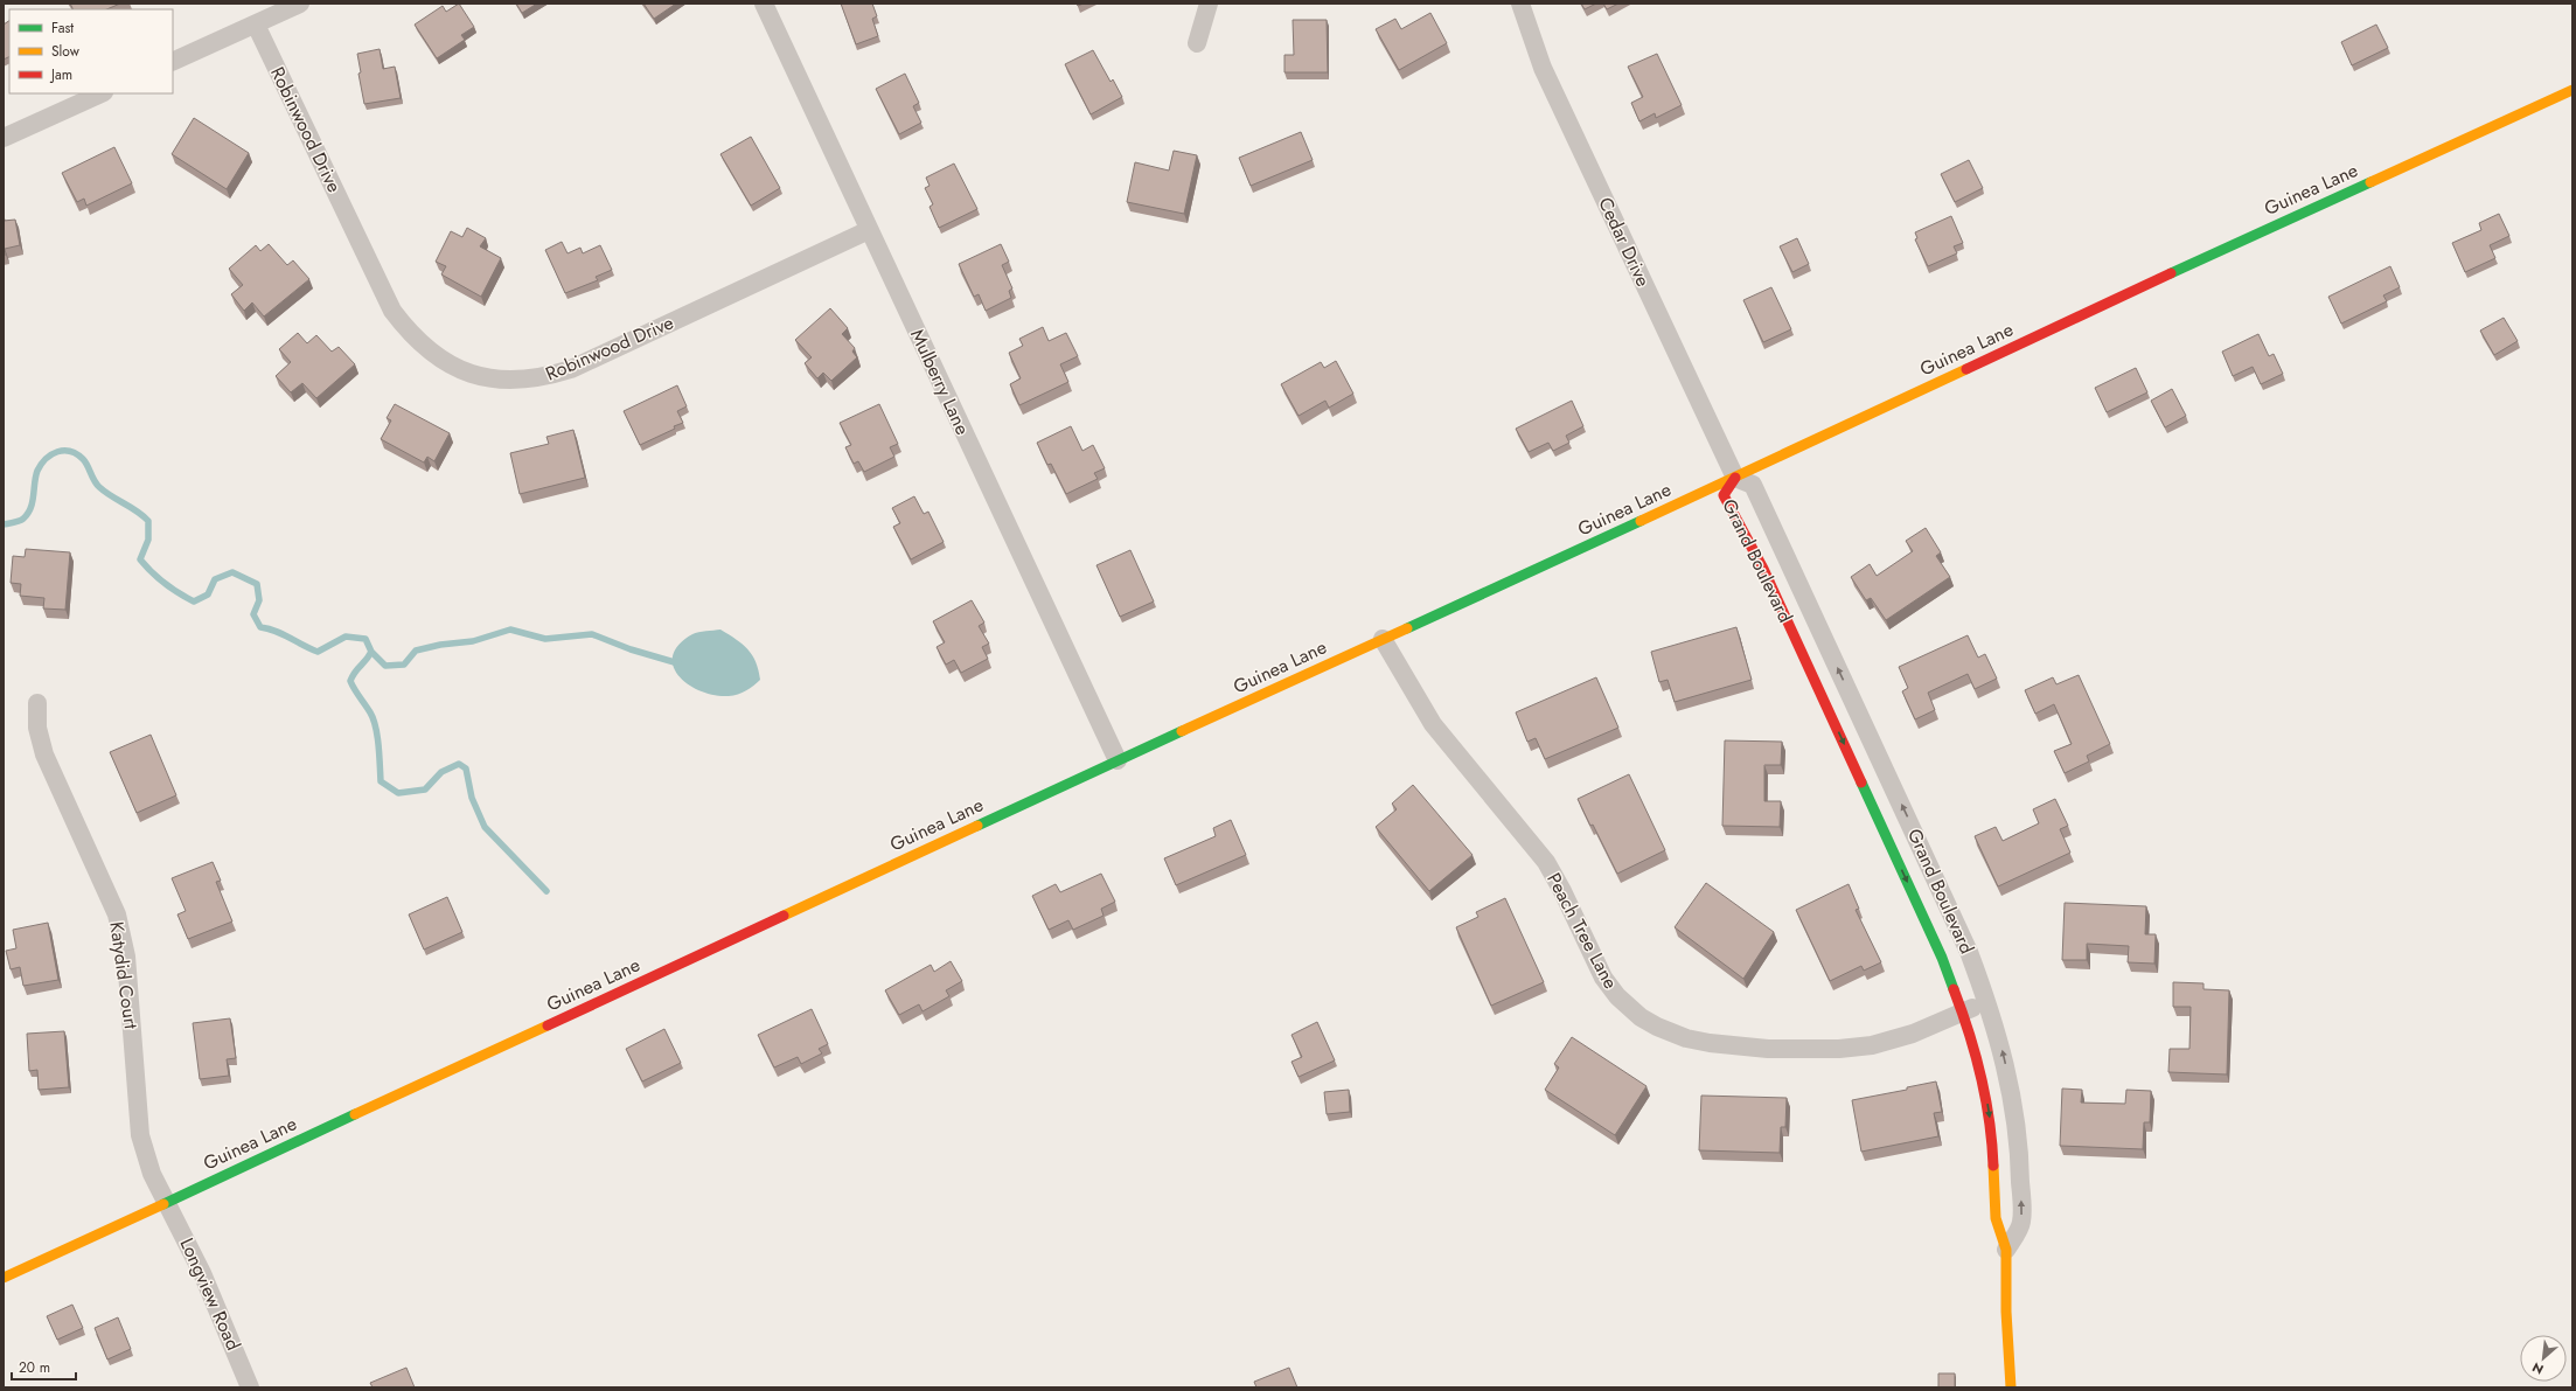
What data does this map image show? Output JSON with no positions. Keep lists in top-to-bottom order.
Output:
{
  "streets": {
    "street": [
      "Robinwood Drive",
      "Guinea Lane",
      "Cedar Drive",
      "Mulberry Lane",
      "Grand Boulevard",
      "Peach Tree Lane",
      "Katydid Court",
      "Longview Road"
    ]
  },
  "crossings": [
    ["Robinwood Drive", "Mulberry Lane"],
    ["Guinea Lane", "Cedar Drive"],
    ["Guinea Lane", "Mulberry Lane"],
    ["Guinea Lane", "Grand Boulevard"],
    ["Guinea Lane", "Peach Tree Lane"],
    ["Guinea Lane", "Katydid Court"],
    ["Guinea Lane", "Longview Road"],
    ["Cedar Drive", "Grand Boulevard"],
    ["Grand Boulevard", "Peach Tree Lane"],
    ["Katydid Court", "Longview Road"]
  ],
  "legend": ["Fast", "Slow", "Jam"],
  "scale_bar": "20 m",
  "north": "bottom left"
}
